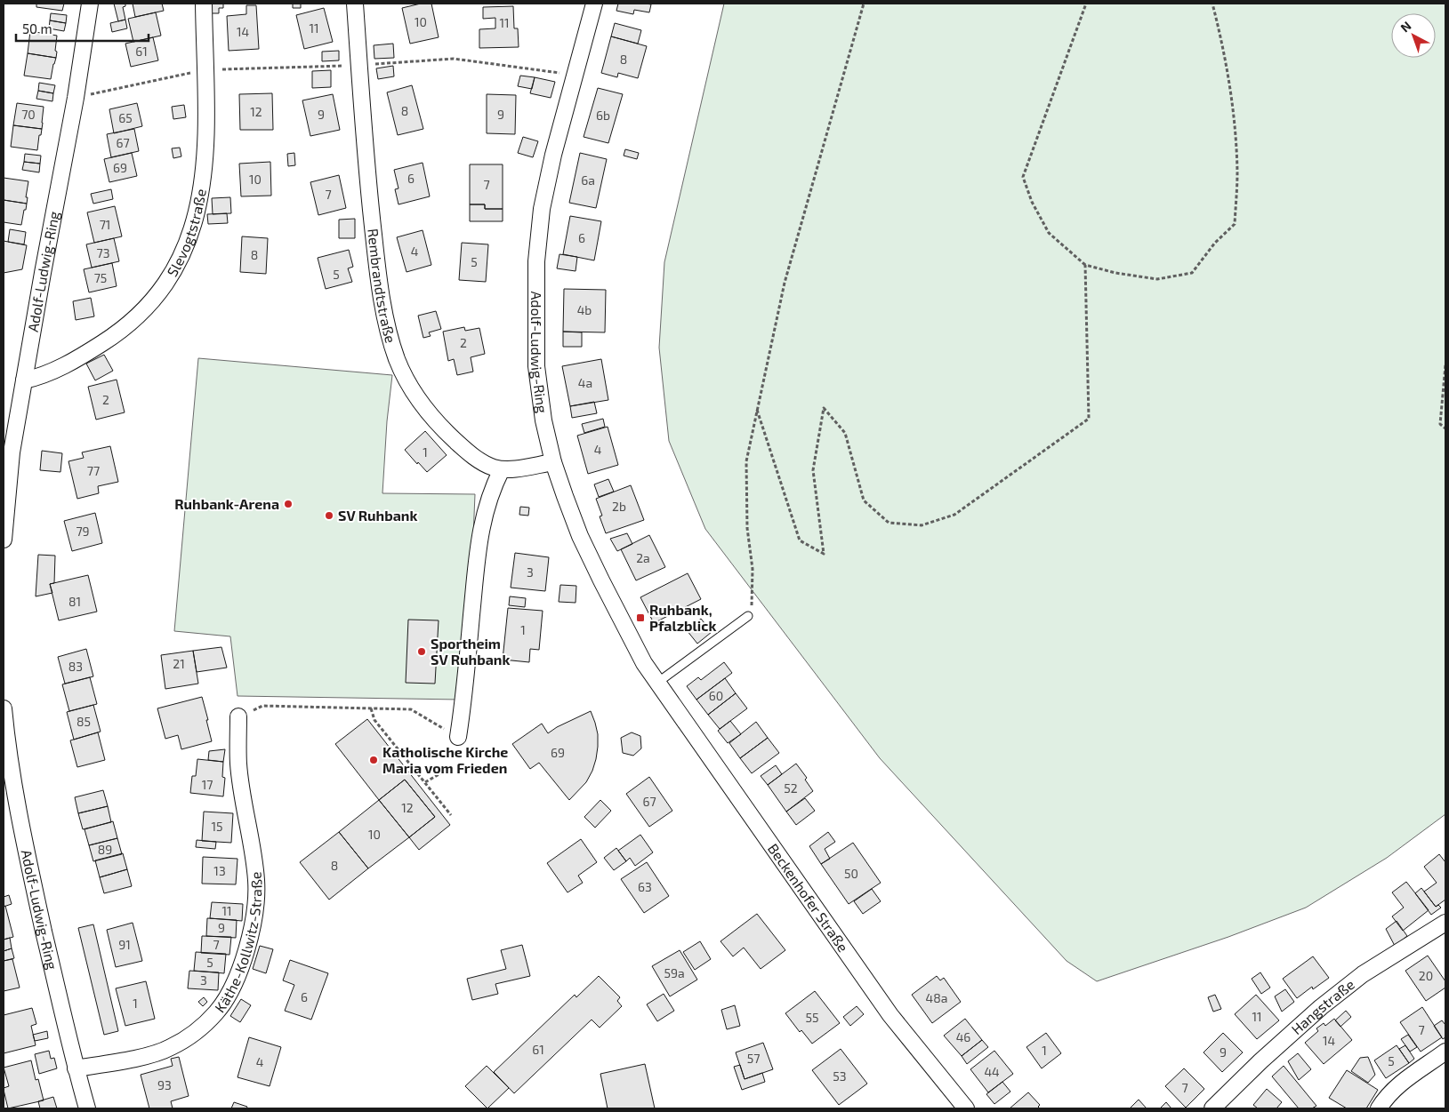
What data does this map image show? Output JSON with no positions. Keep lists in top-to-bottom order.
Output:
{
  "streets": {
    "street": [
      "Slevogtstraße",
      "Adolf-Ludwig-Ring",
      "Rembrandtstraße",
      "Beckenhofer Straße",
      "Käthe-Kollwitz-Straße",
      "Hangstraße"
    ]
  },
  "crossings": [
    ["Slevogtstraße", "Adolf-Ludwig-Ring"],
    ["Adolf-Ludwig-Ring", "Rembrandtstraße"],
    ["Adolf-Ludwig-Ring", "Beckenhofer Straße"],
    ["Adolf-Ludwig-Ring", "Käthe-Kollwitz-Straße"]
  ],
  "places": {
    "other": [
      "Ruhbank-Arena",
      "SV Ruhbank",
      "Sportheim SV Ruhbank",
      "Katholische Kirche Maria vom Frieden"
    ],
    "transit": ["Ruhbank, Pfalzblick"]
  },
  "house_numbers": [
    "10",
    "11",
    "11",
    "14",
    "61",
    "8",
    "8",
    "12",
    "70",
    "9",
    "9",
    "6b",
    "65",
    "67",
    "69",
    "6",
    "10",
    "6a",
    "7",
    "7",
    "71",
    "6",
    "4",
    "73",
    "8",
    "5",
    "5",
    "75",
    "4b",
    "2",
    "4a",
    "2",
    "4",
    "1",
    "77",
    "2b",
    "79",
    "2a",
    "3",
    "81",
    "1",
    "21",
    "83",
    "60",
    "85",
    "69",
    "17",
    "52",
    "67",
    "12",
    "15",
    "10",
    "89",
    "8",
    "13",
    "50",
    "63",
    "11",
    "9",
    "91",
    "7",
    "5",
    "59a",
    "20",
    "3",
    "6",
    "48a",
    "1",
    "11",
    "55",
    "7",
    "46",
    "14",
    "61",
    "1",
    "9",
    "57",
    "5",
    "4",
    "44",
    "53",
    "93",
    "7"
  ],
  "scale_bar": "50 m",
  "north": "top left"
}
